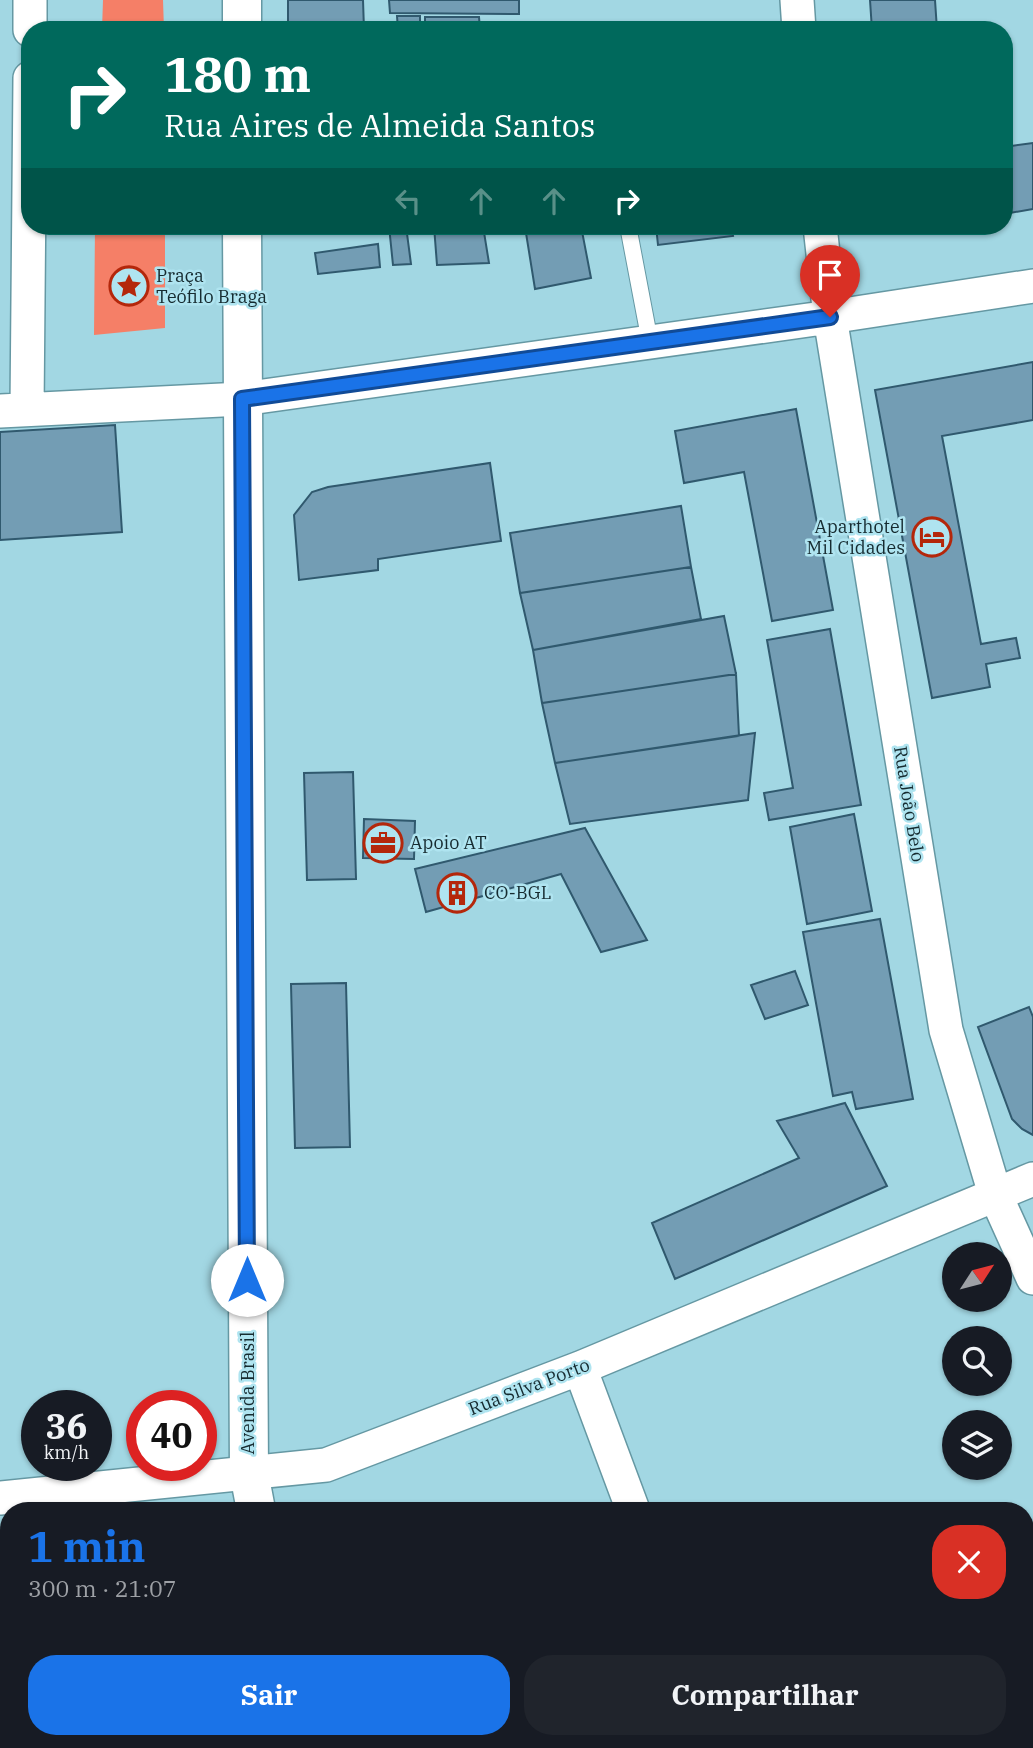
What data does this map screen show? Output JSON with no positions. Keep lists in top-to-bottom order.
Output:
{
  "streets": {
    "street": ["Rua João Belo", "Rua Silva Porto", "Avenida Brasil"]
  },
  "crossings": [
    ["Rua João Belo", "Rua Silva Porto"],
    ["Rua Silva Porto", "Avenida Brasil"]
  ],
  "places": {
    "place": ["Praça Teófilo Braga"],
    "hotel": ["Aparthotel Mil Cidades"],
    "office": ["Apoio AT"],
    "building": ["CO-BGL"]
  },
  "north": "top right",
  "page": {
    "turn": ["180 m", "Rua Aires de Almeida Santos"],
    "speed": "36 km/h",
    "limit": "40",
    "heading": ["1 min", "300 m · 21:07"],
    "buttons": ["Sair", "Compartilhar"]
  }
}
